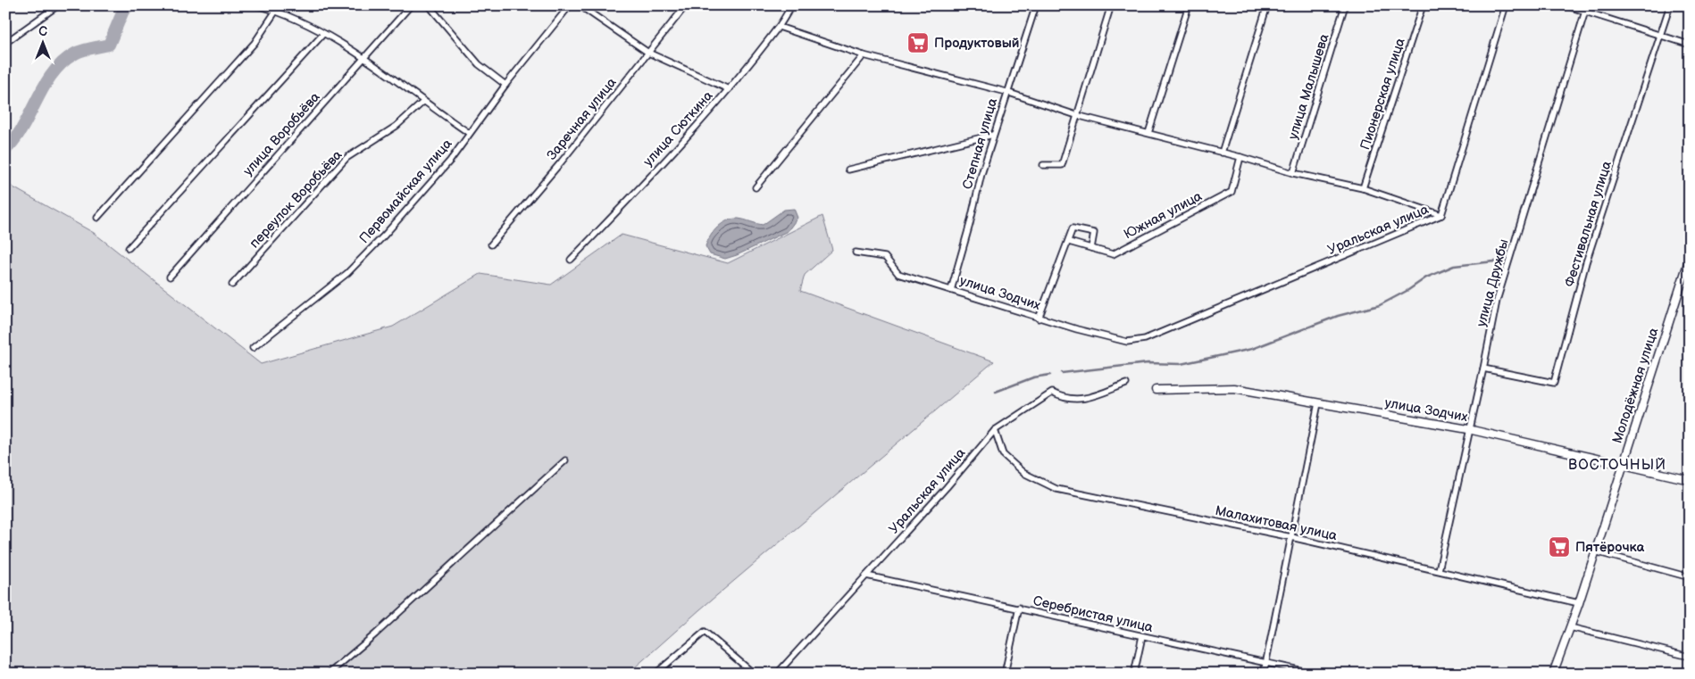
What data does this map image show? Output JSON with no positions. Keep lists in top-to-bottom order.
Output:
{
  "streets": {
    "street": [
      "улица Малышева",
      "Пионерская улица",
      "Заречная улица",
      "улица Сюткина",
      "улица Воробьёва",
      "Степная улица",
      "Первомайская улица",
      "переулок Воробьёва",
      "Южная улица",
      "Фестивальная улица",
      "Уральская улица",
      "улица Дружбы",
      "улица Зодчих",
      "Молодёжная улица",
      "Малахитовая улица",
      "Серебристая улица"
    ]
  },
  "crossings": [
    ["Степная улица", "улица Зодчих"],
    ["Фестивальная улица", "улица Дружбы"],
    ["Уральская улица", "улица Зодчих"],
    ["Уральская улица", "Малахитовая улица"],
    ["Уральская улица", "Серебристая улица"],
    ["улица Дружбы", "улица Зодчих"],
    ["улица Дружбы", "Малахитовая улица"],
    ["улица Зодчих", "Молодёжная улица"],
    ["Молодёжная улица", "Малахитовая улица"]
  ],
  "districts": ["ВОСТОЧНЫЙ"],
  "places": {
    "supermarket": ["Продуктовый", "Пятёрочка"]
  },
  "north": "top"
}
